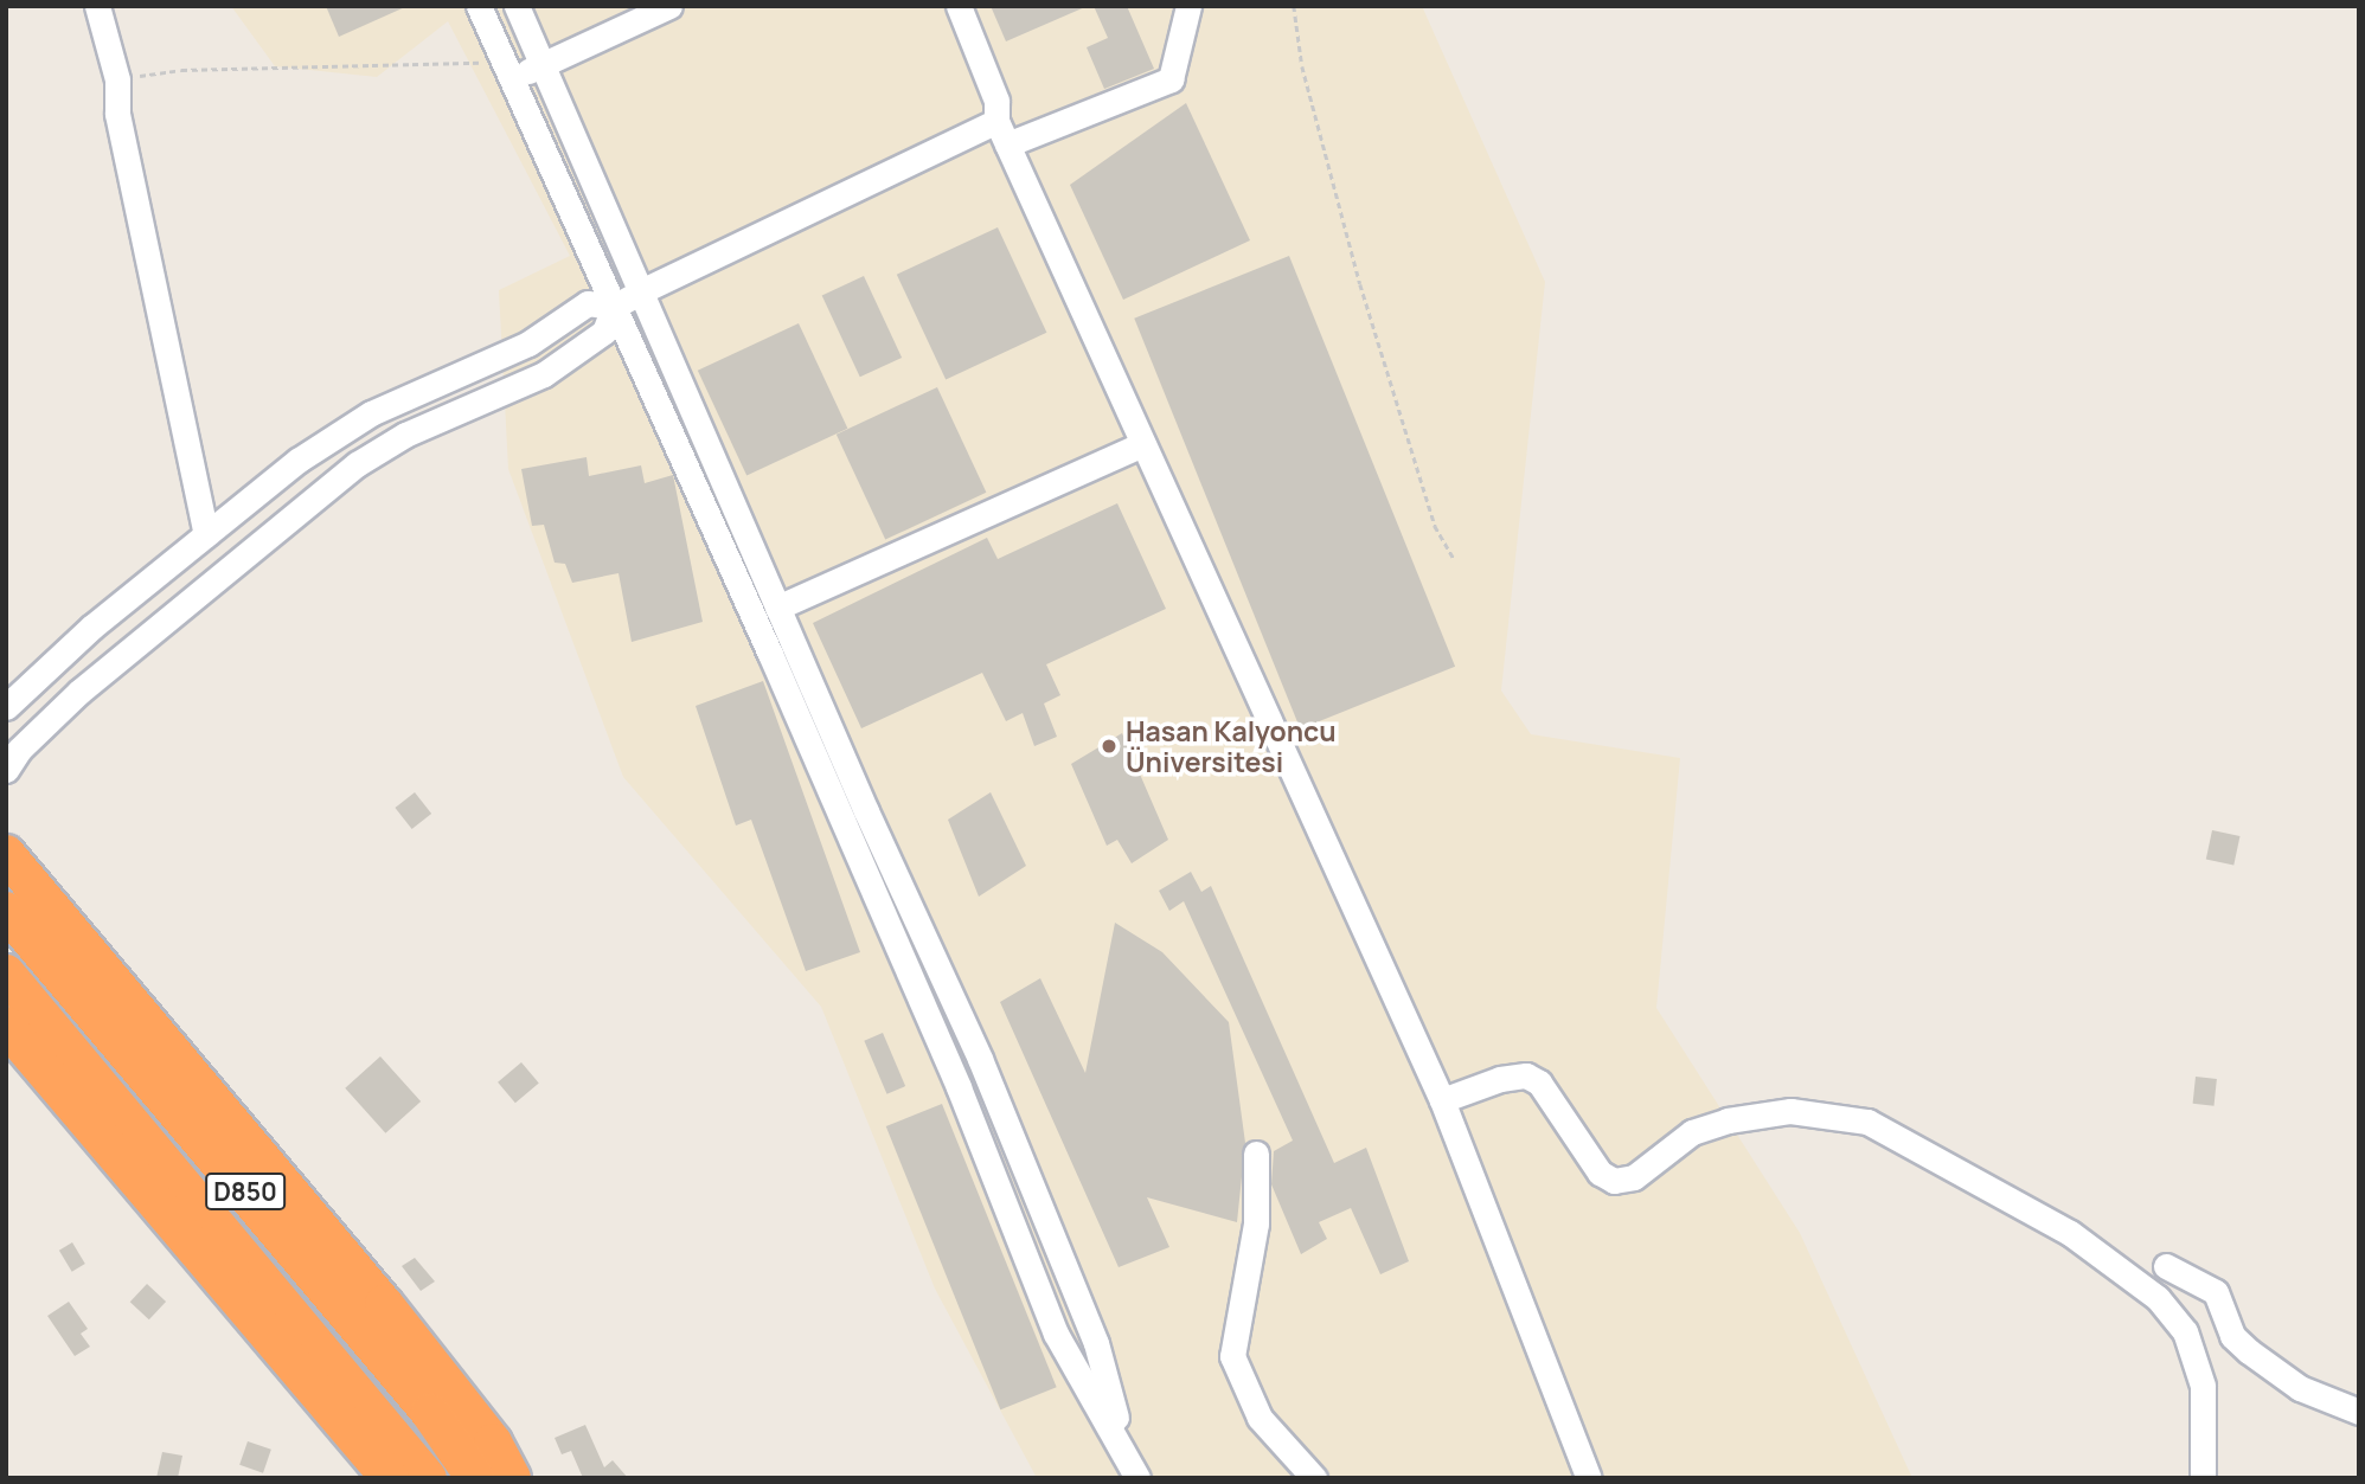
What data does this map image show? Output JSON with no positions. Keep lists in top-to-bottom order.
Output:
{
  "streets": {
    "highway": ["D850"]
  },
  "places": ["Hasan Kalyoncu Üniversitesi"]
}
